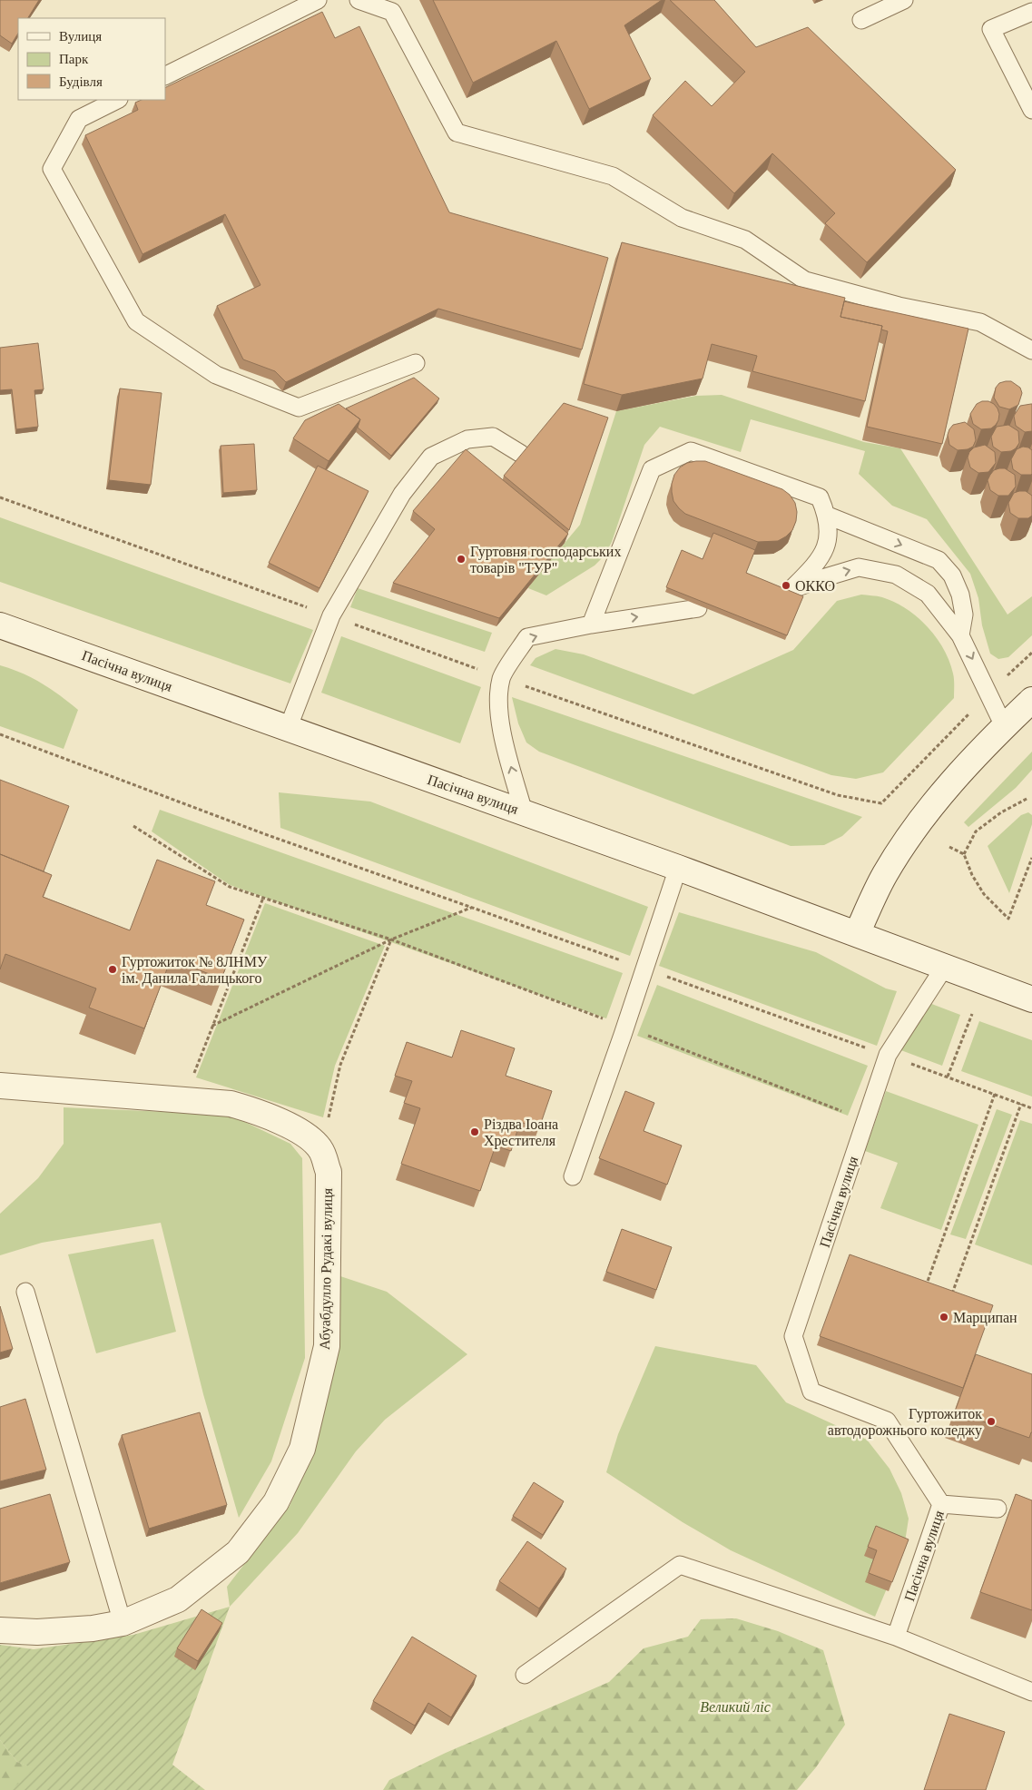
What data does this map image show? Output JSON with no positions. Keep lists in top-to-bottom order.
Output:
{
  "streets": {
    "main road": ["Пасічна вулиця", "Абуабдулло Рудакі вулиця"]
  },
  "parks": ["Великий ліс"],
  "places": [
    "Гуртовня господарських товарів \"ТУР\"",
    "ОККО",
    "Гуртожиток № 8ЛНМУ ім. Данила Галицького",
    "Різдва Іоана Хрестителя",
    "Марципан",
    "Гуртожиток автодорожнього коледжу"
  ],
  "legend": ["Вулиця", "Парк", "Будівля"]
}
